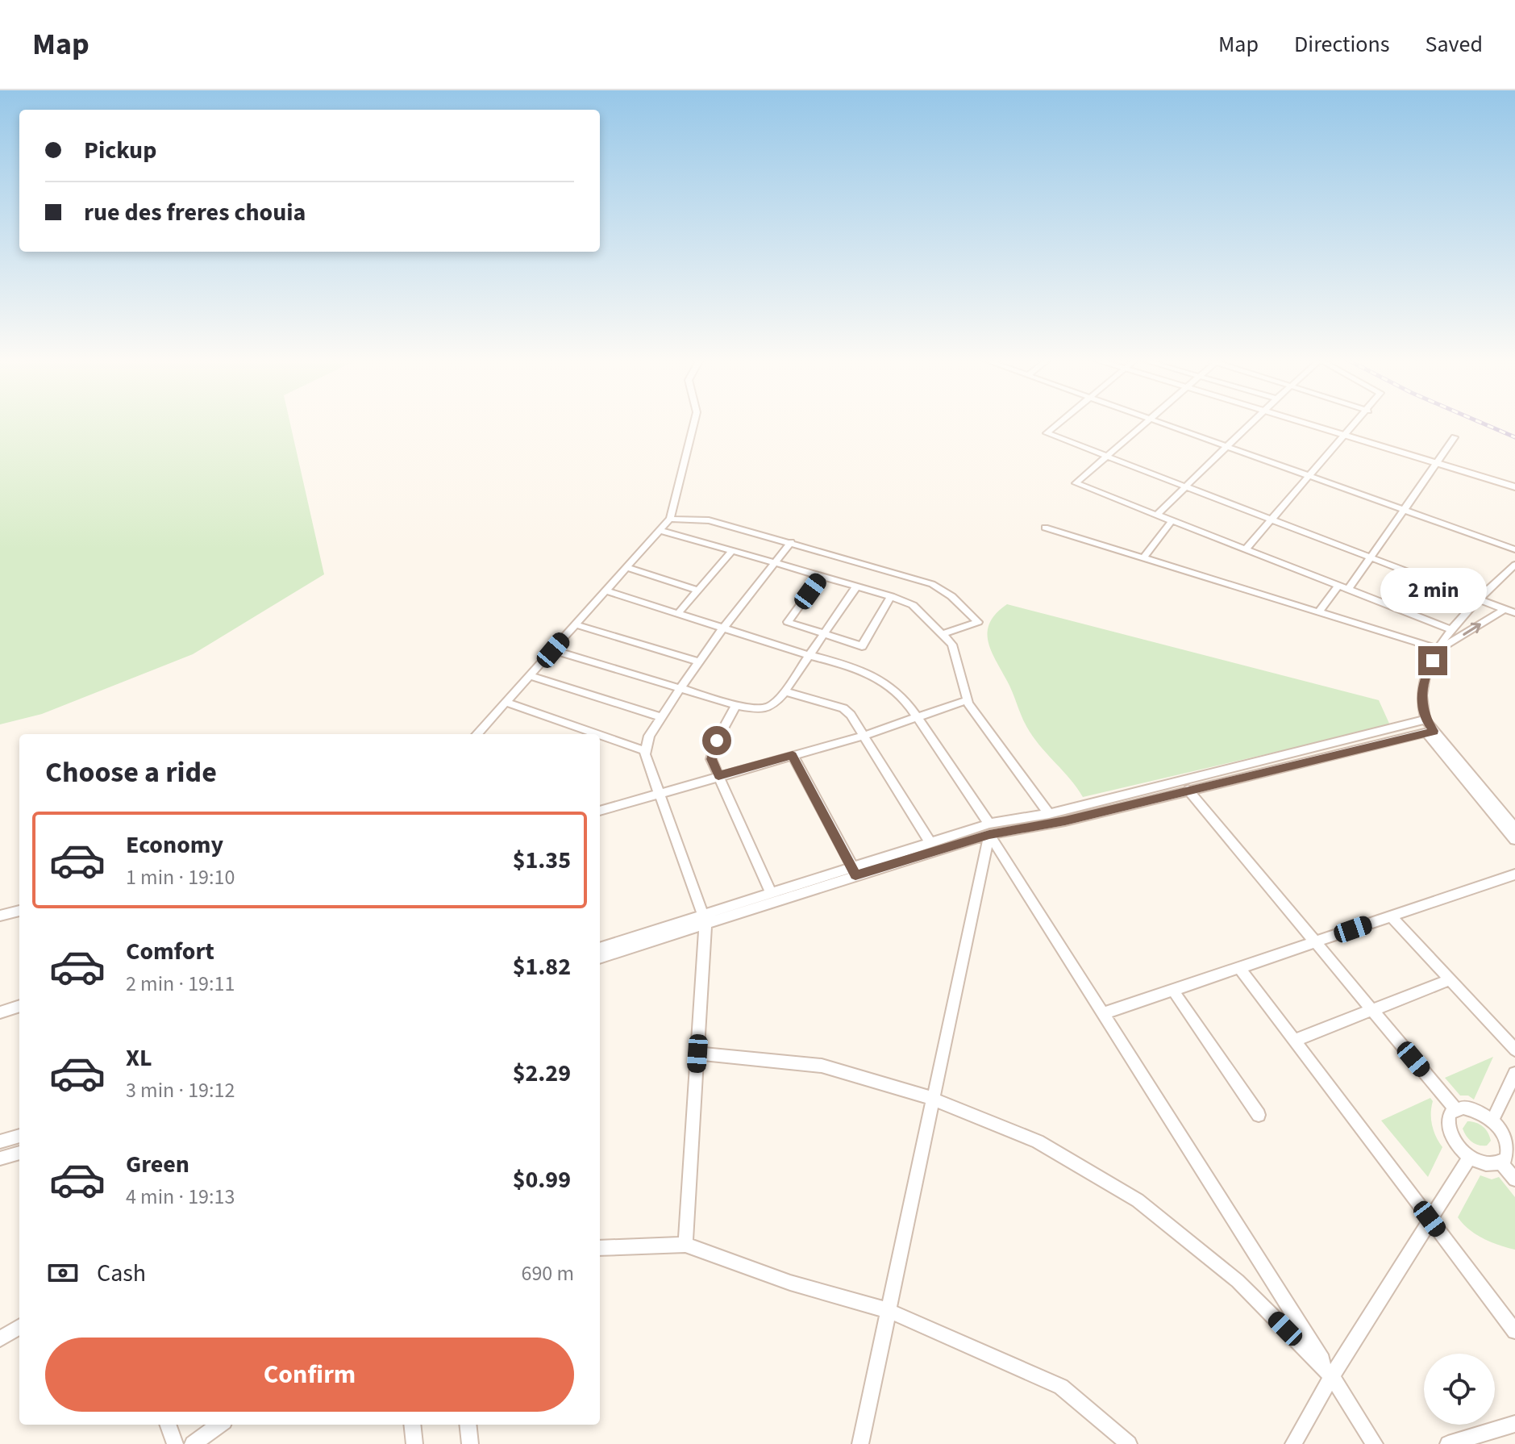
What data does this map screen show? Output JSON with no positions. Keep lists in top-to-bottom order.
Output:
{
  "page": {
    "header": "Map",
    "nav": ["Map", "Directions", "Saved"],
    "banner": ["Pickup", "rue des freres chouia"],
    "bubble": "2 min",
    "heading": "Choose a ride",
    "list": [
      {
        "name": "Economy",
        "note": "1 min · 19:10",
        "value": "$1.35"
      },
      {
        "name": "Comfort",
        "note": "2 min · 19:11",
        "value": "$1.82"
      },
      {
        "name": "XL",
        "note": "3 min · 19:12",
        "value": "$2.29"
      },
      {
        "name": "Green",
        "note": "4 min · 19:13",
        "value": "$0.99"
      }
    ],
    "pay": ["Cash", "690 m"],
    "buttons": "Confirm"
  }
}
